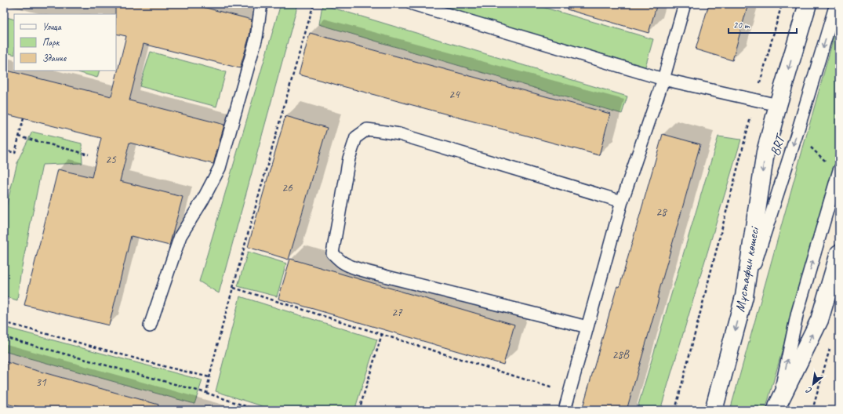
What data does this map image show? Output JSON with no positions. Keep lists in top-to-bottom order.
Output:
{
  "streets": {
    "street": ["Мұстафин көшесі"],
    "lane": ["BRT"]
  },
  "crossings": [
    ["BRT", "Мұстафин көшесі"]
  ],
  "house_numbers": [
    "24",
    "25",
    "26",
    "28",
    "27",
    "28В",
    "31"
  ],
  "legend": ["Улица", "Парк", "Здание"],
  "scale_bar": "20 m",
  "north": "bottom left"
}
